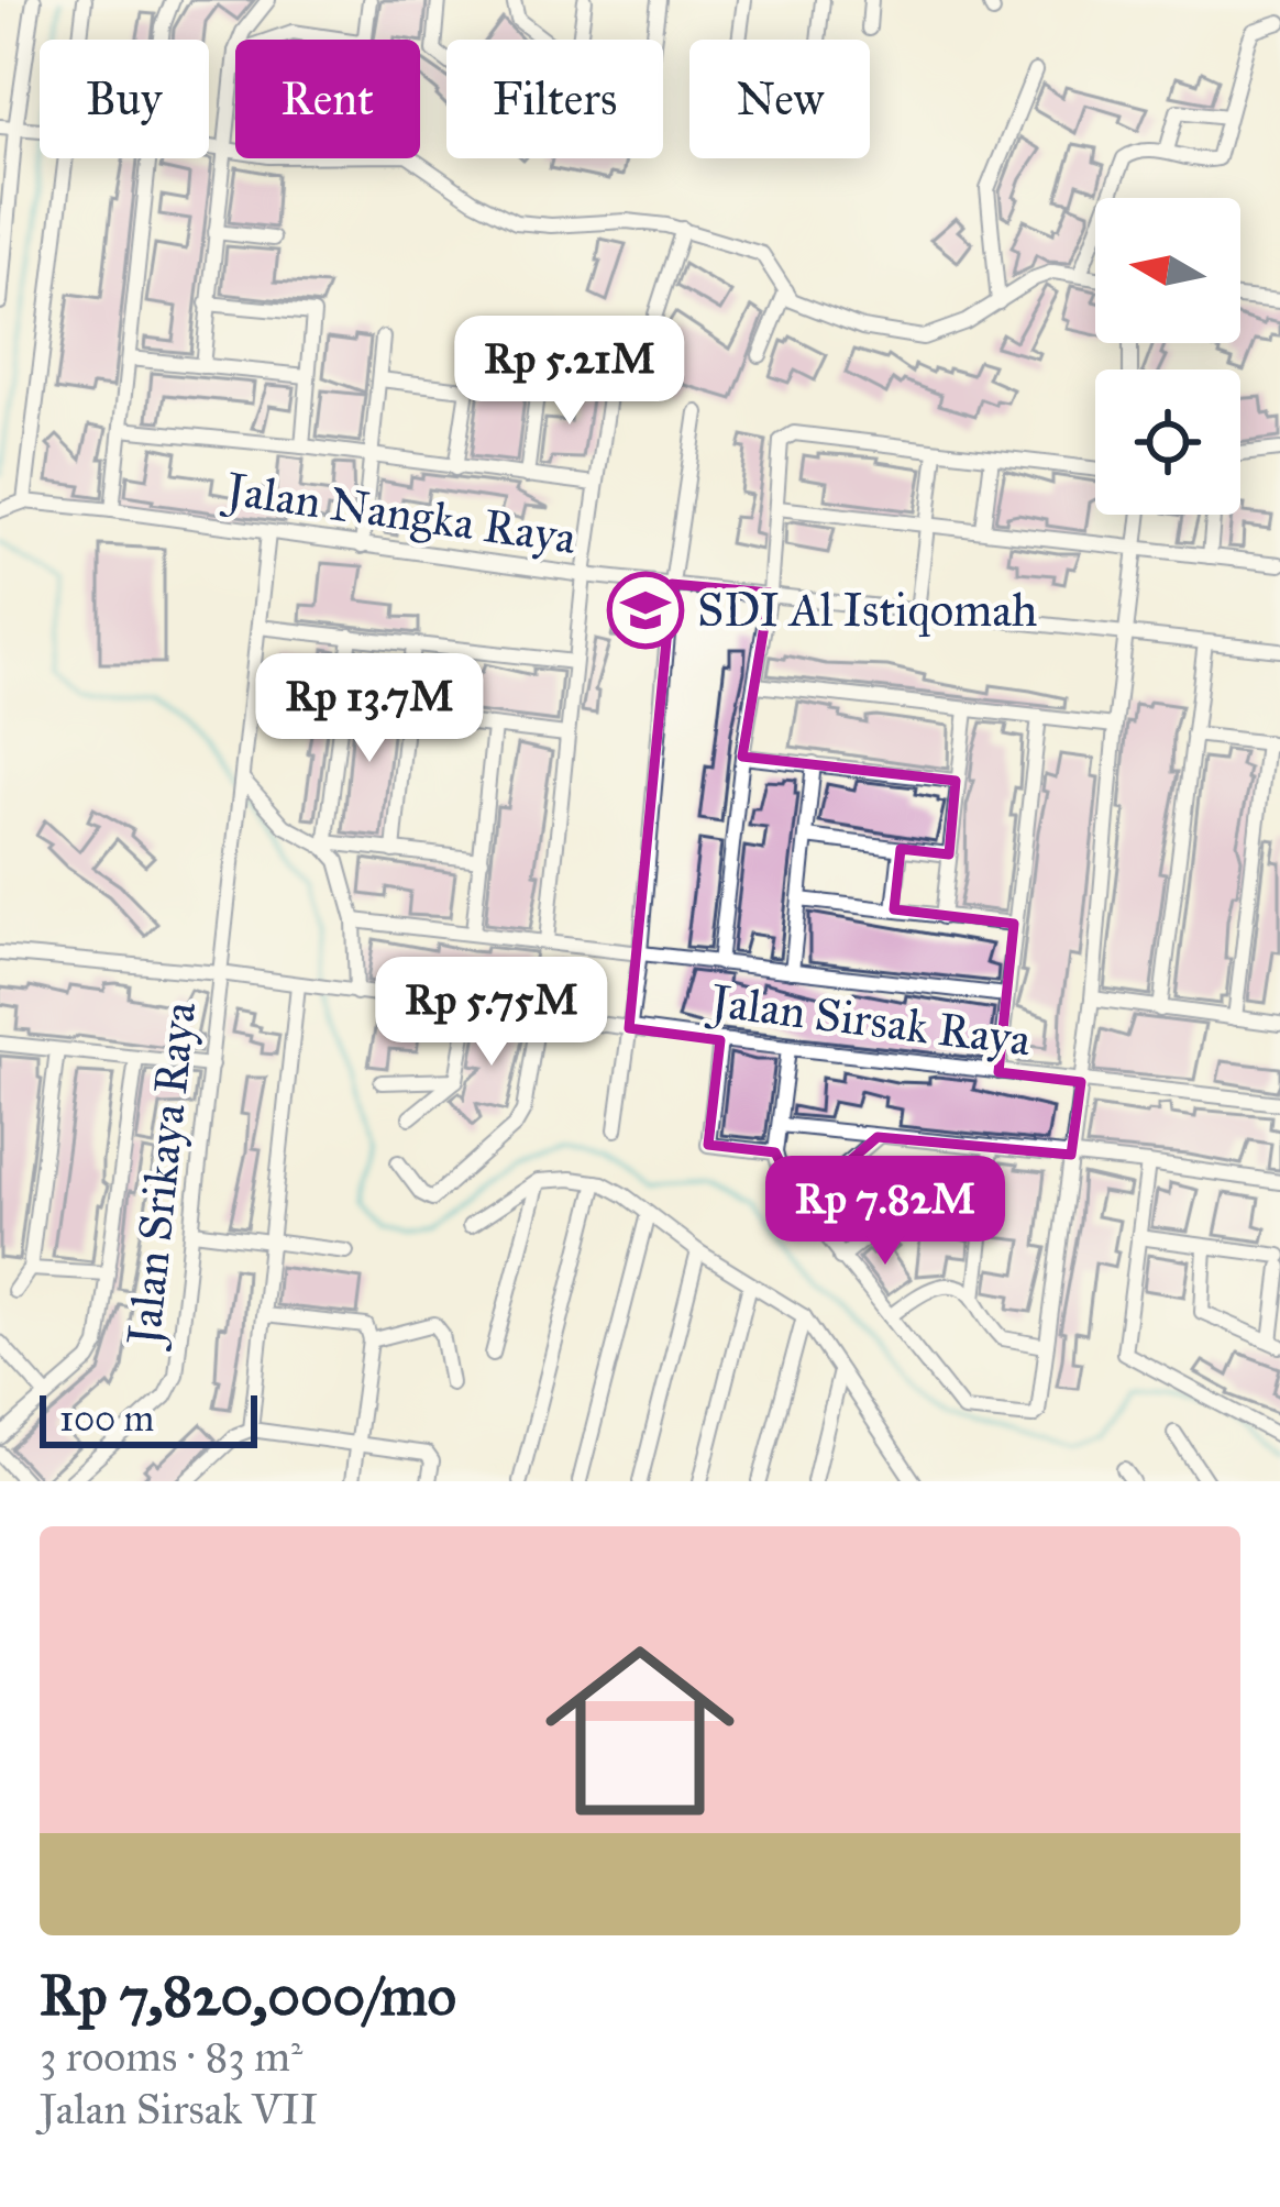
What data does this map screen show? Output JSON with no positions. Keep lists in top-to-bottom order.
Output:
{
  "streets": {
    "street": ["Jalan Nangka Raya", "Jalan Sirsak Raya", "Jalan Srikaya Raya"]
  },
  "crossings": [
    ["Jalan Sirsak Raya", "Jalan Srikaya Raya"]
  ],
  "places": {
    "school or university": ["SDI Al Istiqomah"]
  },
  "scale_bar": "100 m",
  "north": "left",
  "page": {
    "chip": [
      "Buy",
      "Rent",
      "Filters",
      "New"
    ],
    "price": [
      "Rp 5.21M",
      "Rp 13.7M",
      "Rp 5.75M",
      "Rp 7.82M"
    ],
    "scale": "100 m",
    "list": [
      {
        "name": "Rp 7,820,000/mo",
        "note": "3 rooms · 83 m² · Jalan Sirsak VII"
      }
    ]
  }
}
